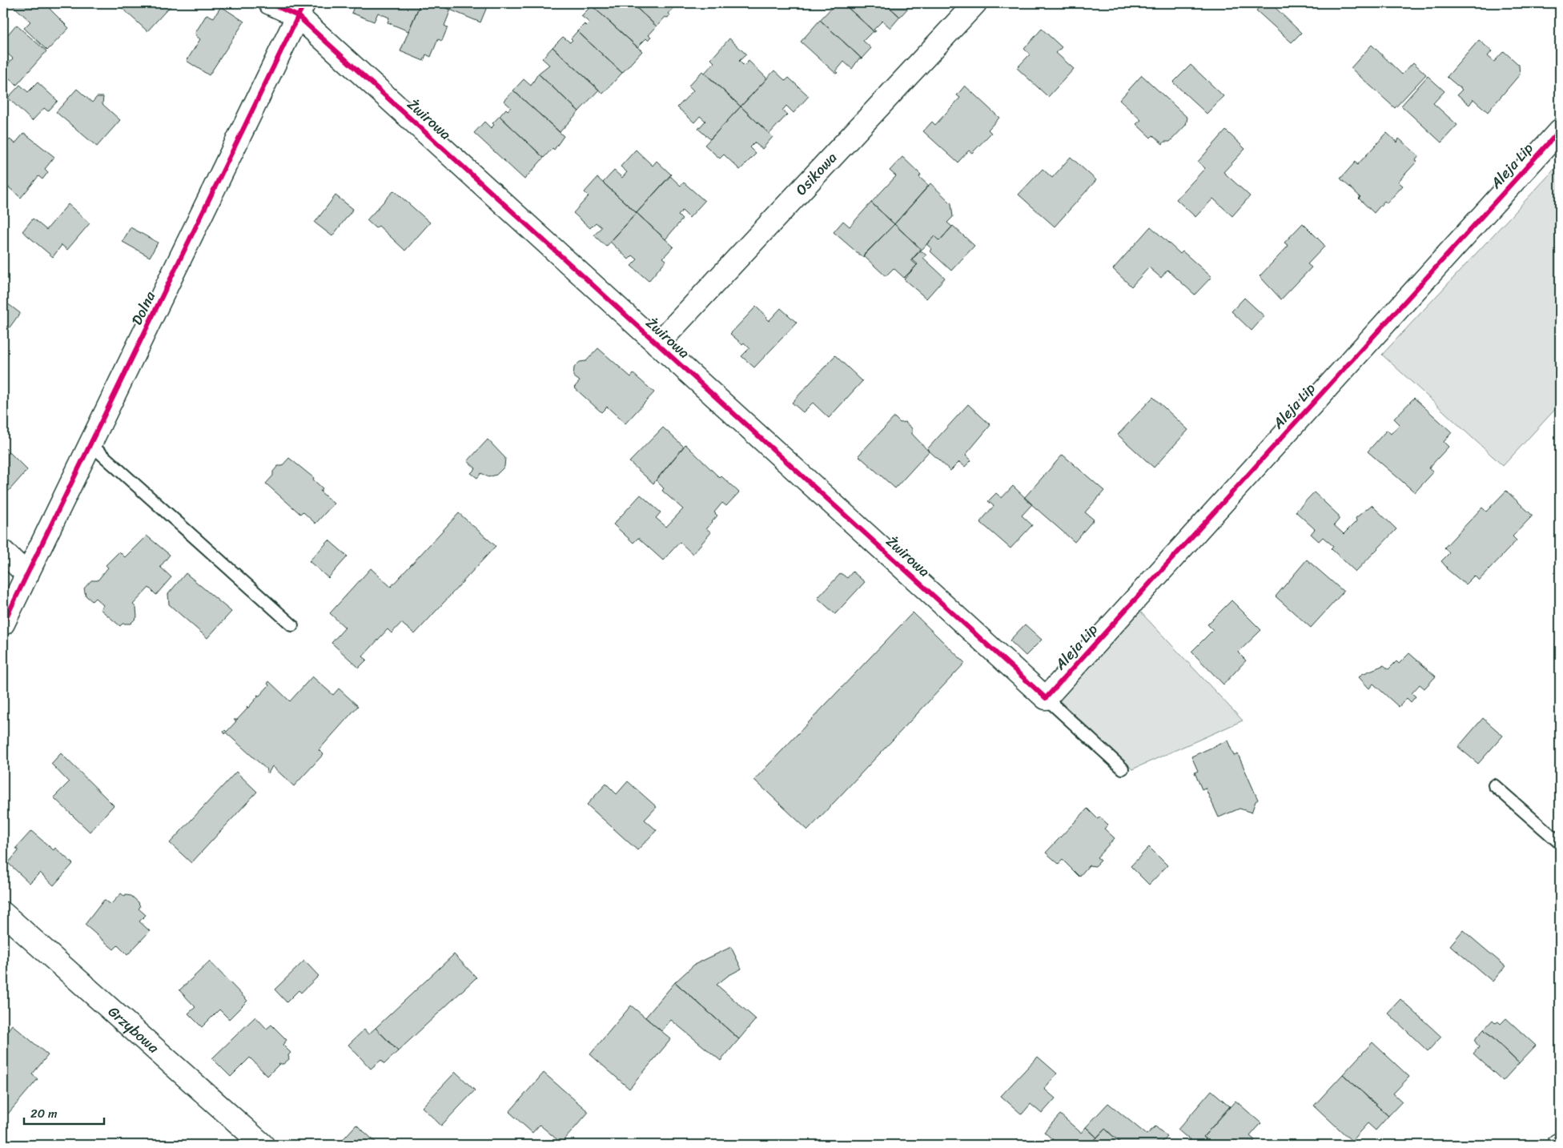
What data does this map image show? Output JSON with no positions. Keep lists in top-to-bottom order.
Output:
{
  "streets": {
    "street": [
      "Żwirowa",
      "Aleja Lip",
      "Osikowa",
      "Dolna",
      "Grzybowa"
    ]
  },
  "crossings": [
    ["Żwirowa", "Aleja Lip"],
    ["Żwirowa", "Osikowa"],
    ["Żwirowa", "Dolna"]
  ],
  "scale_bar": "20 m"
}
